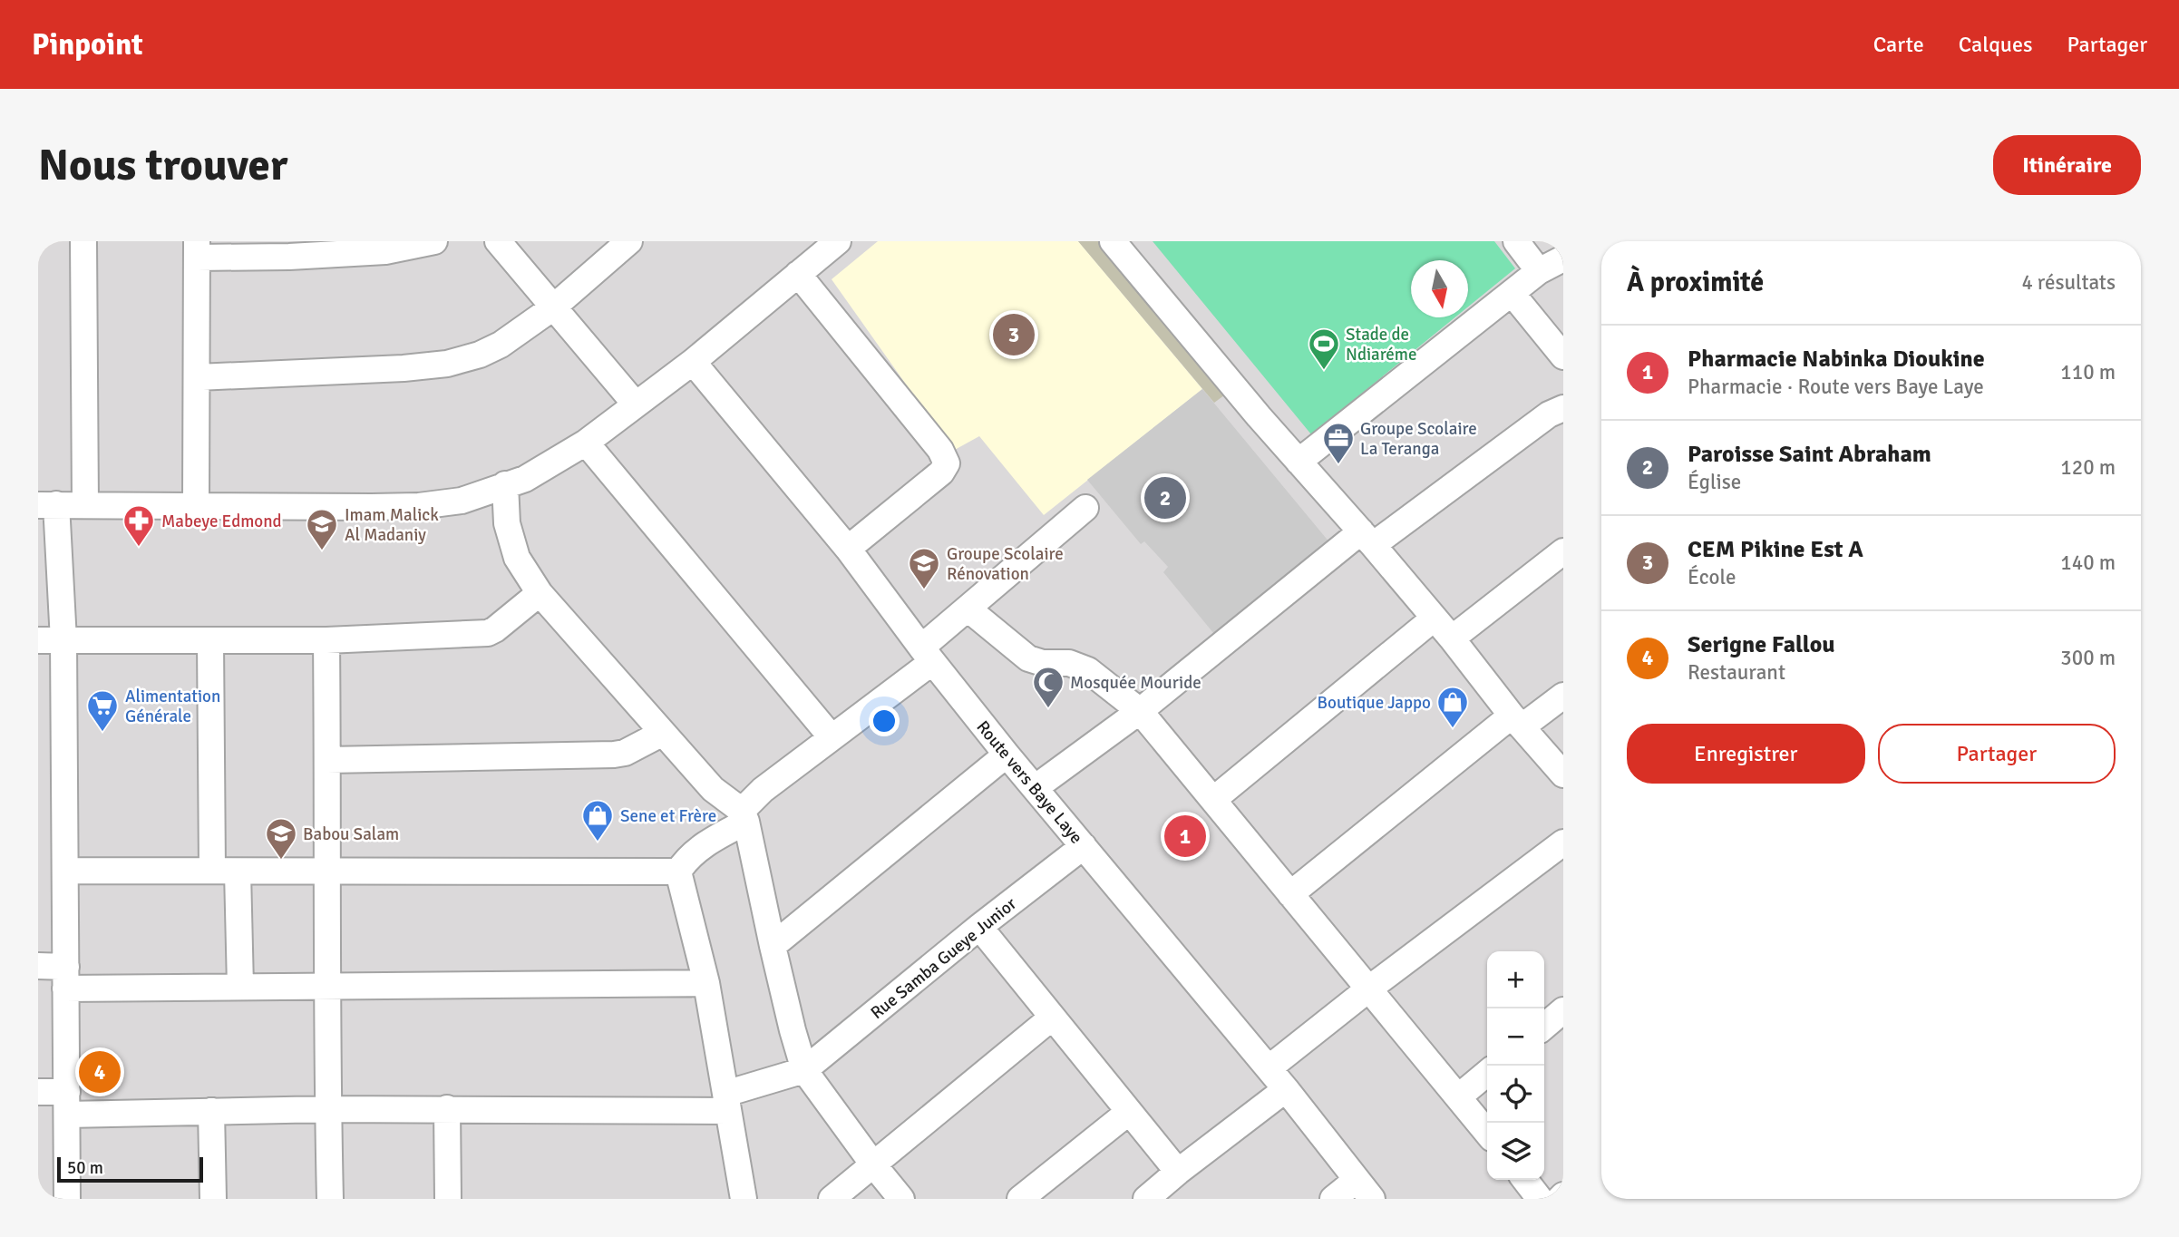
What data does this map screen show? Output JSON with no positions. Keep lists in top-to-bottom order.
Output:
{
  "streets": {
    "street": ["Route vers Baye Laye", "Rue Samba Gueye Junior"]
  },
  "crossings": [
    ["Route vers Baye Laye", "Rue Samba Gueye Junior"]
  ],
  "places": {
    "sports": ["Stade de Ndiaréme"],
    "office": ["Groupe Scolaire La Teranga"],
    "pharmacy": ["Mabeye Edmond"],
    "school or university": ["Imam Malick Al Madaniy", "Groupe Scolaire Rénovation", "Babou Salam"],
    "mosque": ["Mosquée Mouride"],
    "shop": ["Boutique Jappo", "Sene et Frère"],
    "supermarket": ["Alimentation Générale"]
  },
  "scale_bar": "50 m",
  "north": "bottom",
  "page": {
    "header": "Pinpoint",
    "nav": ["Carte", "Calques", "Partager"],
    "buttons": [
      "Itinéraire",
      ["Enregistrer", "Partager"]
    ],
    "title": "Nous trouver",
    "heading": ["À proximité", "4 résultats"],
    "pins": [
      "3",
      "2",
      "1",
      "4"
    ],
    "list": [
      {
        "mark": "1",
        "name": "Pharmacie Nabinka Dioukine",
        "note": "Pharmacie · Route vers Baye Laye",
        "value": "110 m"
      },
      {
        "mark": "2",
        "name": "Paroisse Saint Abraham",
        "note": "Église",
        "value": "120 m"
      },
      {
        "mark": "3",
        "name": "CEM Pikine Est A",
        "note": "École",
        "value": "140 m"
      },
      {
        "mark": "4",
        "name": "Serigne Fallou",
        "note": "Restaurant",
        "value": "300 m"
      }
    ],
    "map_buttons": ["+", "−"],
    "scale": "50 m"
  }
}
